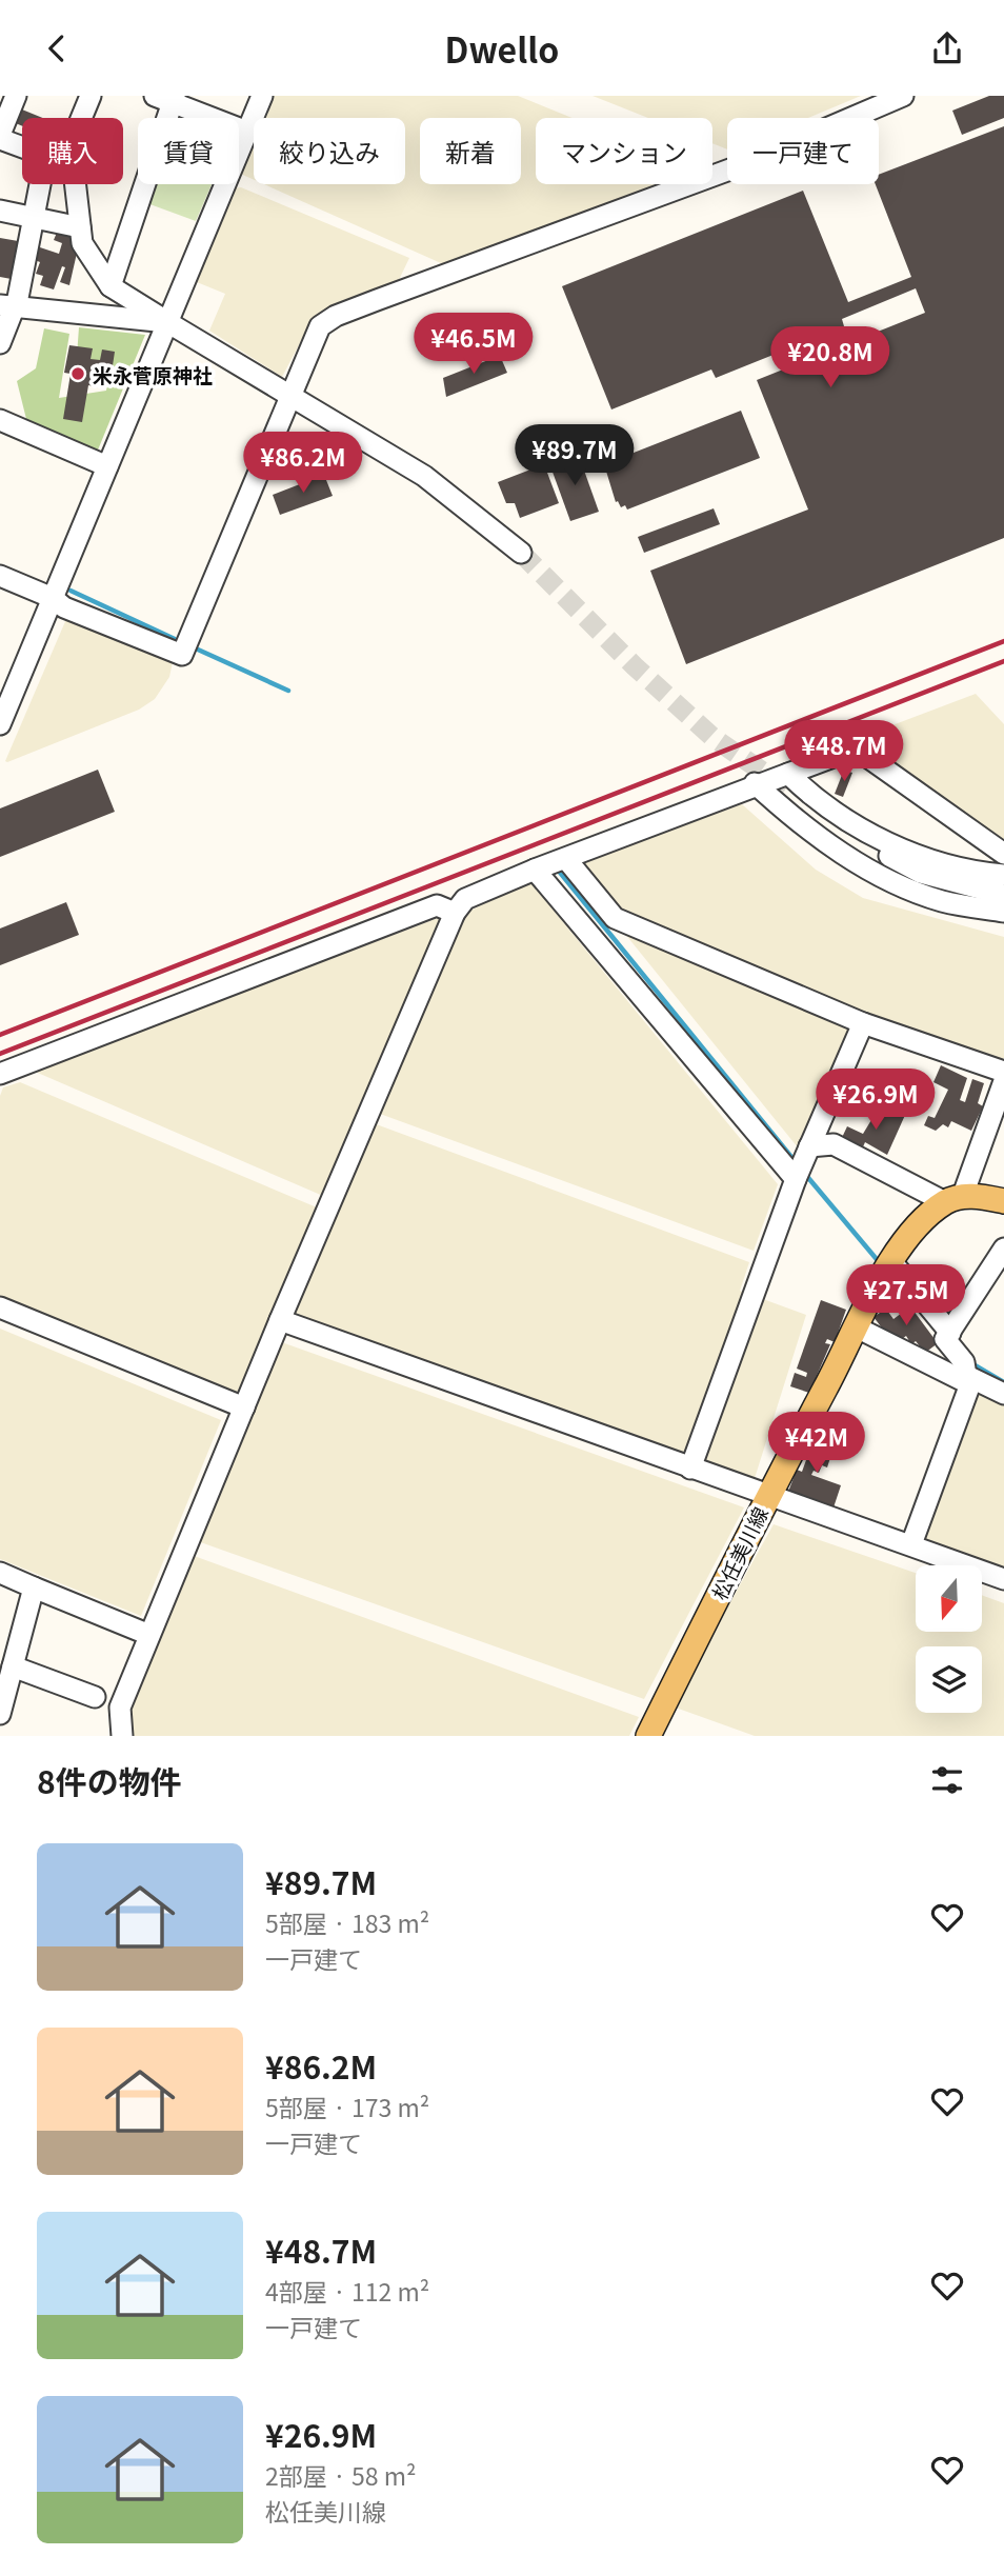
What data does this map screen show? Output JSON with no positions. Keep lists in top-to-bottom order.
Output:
{
  "streets": {
    "main road": ["松任美川線"]
  },
  "places": ["米永菅原神社"],
  "north": "bottom",
  "page": {
    "header": "Dwello",
    "chip": [
      "購入",
      "賃貸",
      "絞り込み",
      "新着",
      "マンション",
      "一戸建て"
    ],
    "price": [
      "¥46.5M",
      "¥20.8M",
      "¥89.7M",
      "¥86.2M",
      "¥48.7M",
      "¥26.9M",
      "¥27.5M",
      "¥42M"
    ],
    "heading": "8件の物件",
    "list": [
      {
        "name": "¥89.7M",
        "note": "5部屋 · 183 m² · 一戸建て"
      },
      {
        "name": "¥86.2M",
        "note": "5部屋 · 173 m² · 一戸建て"
      },
      {
        "name": "¥48.7M",
        "note": "4部屋 · 112 m² · 一戸建て"
      },
      {
        "name": "¥26.9M",
        "note": "2部屋 · 58 m² · 松任美川線"
      }
    ]
  }
}
